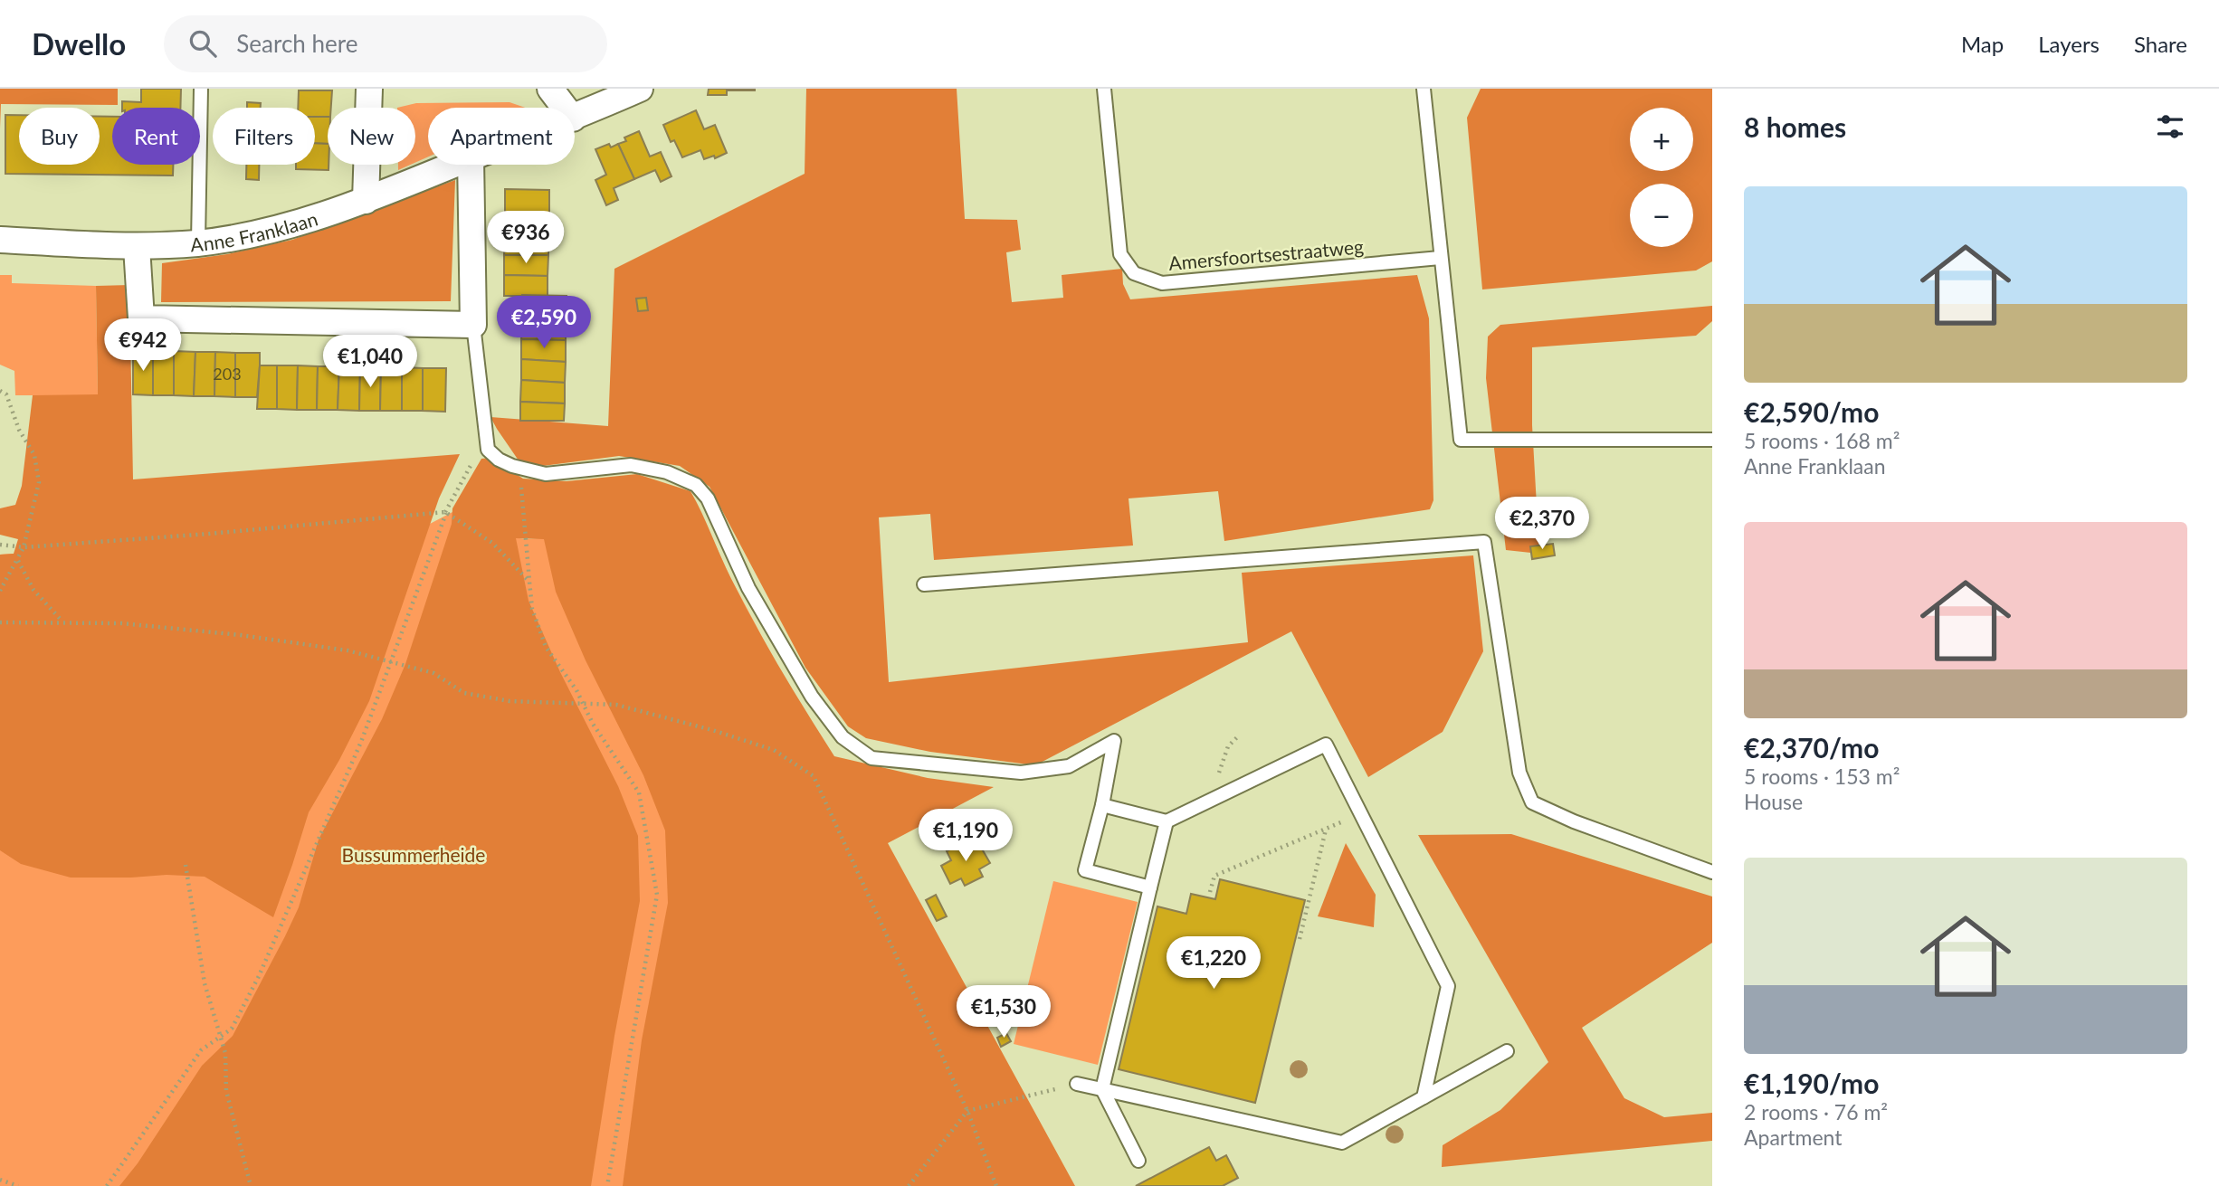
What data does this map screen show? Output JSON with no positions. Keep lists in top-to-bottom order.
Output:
{
  "streets": {
    "street": ["Anne Franklaan"],
    "lane": ["Amersfoortsestraatweg"]
  },
  "parks": ["Bussummerheide"],
  "house_numbers": ["203"],
  "page": {
    "header": "Dwello",
    "search": "Search here",
    "nav": ["Map", "Layers", "Share"],
    "heading": "8 homes",
    "map_buttons": ["+", "−"],
    "chip": [
      "Buy",
      "Rent",
      "Filters",
      "New",
      "Apartment"
    ],
    "list": [
      {
        "name": "€2,590/mo",
        "note": "5 rooms · 168 m² · Anne Franklaan"
      },
      {
        "name": "€2,370/mo",
        "note": "5 rooms · 153 m² · House"
      },
      {
        "name": "€1,190/mo",
        "note": "2 rooms · 76 m² · Apartment"
      }
    ],
    "price": [
      "€936",
      "€2,590",
      "€942",
      "€1,040",
      "€2,370",
      "€1,190",
      "€1,220",
      "€1,530"
    ]
  }
}
